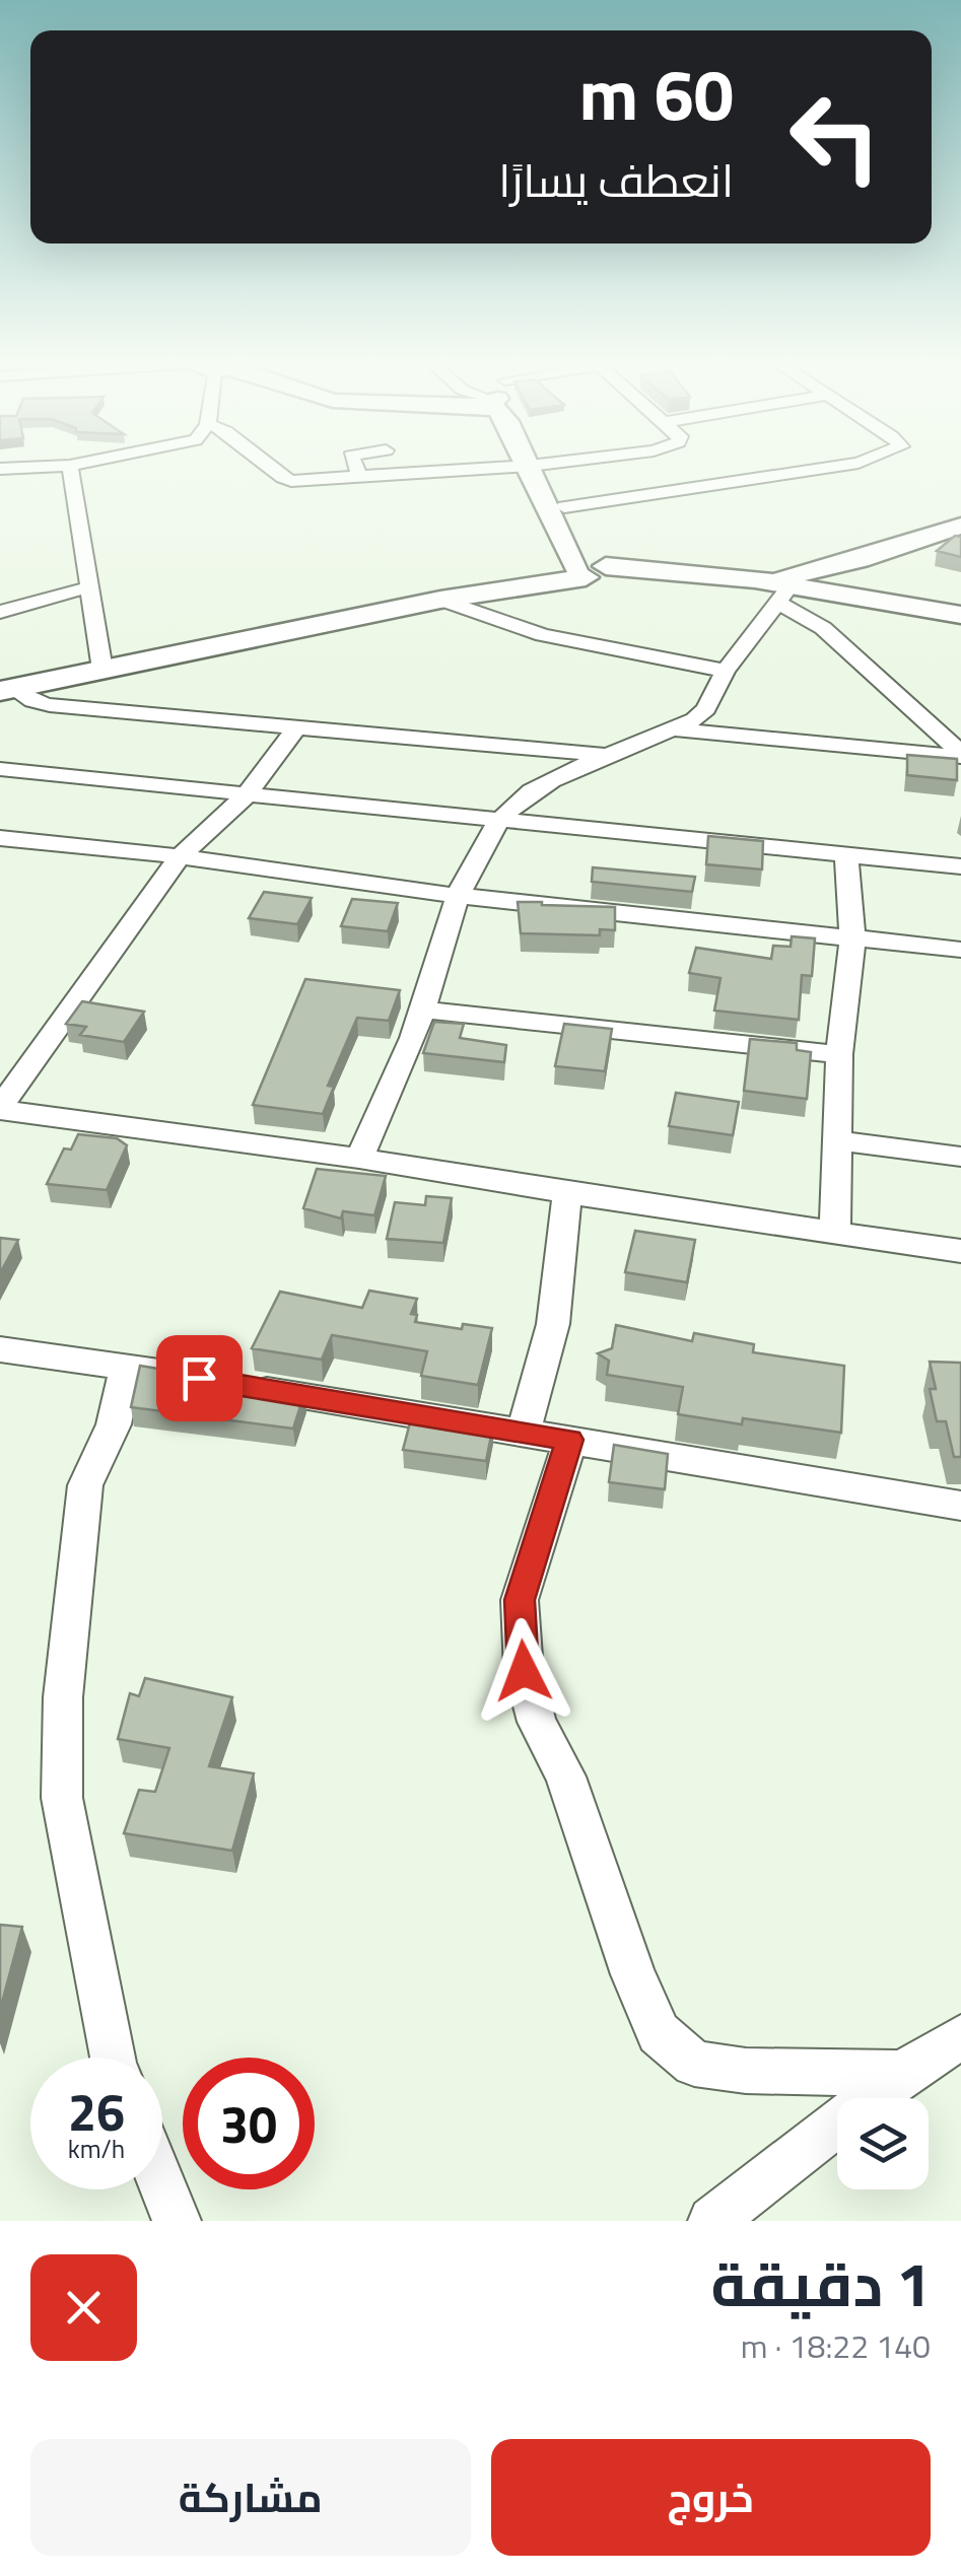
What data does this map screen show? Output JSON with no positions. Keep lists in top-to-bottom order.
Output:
{
  "page": {
    "turn": ["60 m", "انعطف يسارًا"],
    "speed": "26 km/h",
    "limit": "30",
    "heading": ["1 دقيقة", "140 m · 18:22"],
    "buttons": ["خروج", "مشاركة"]
  }
}
